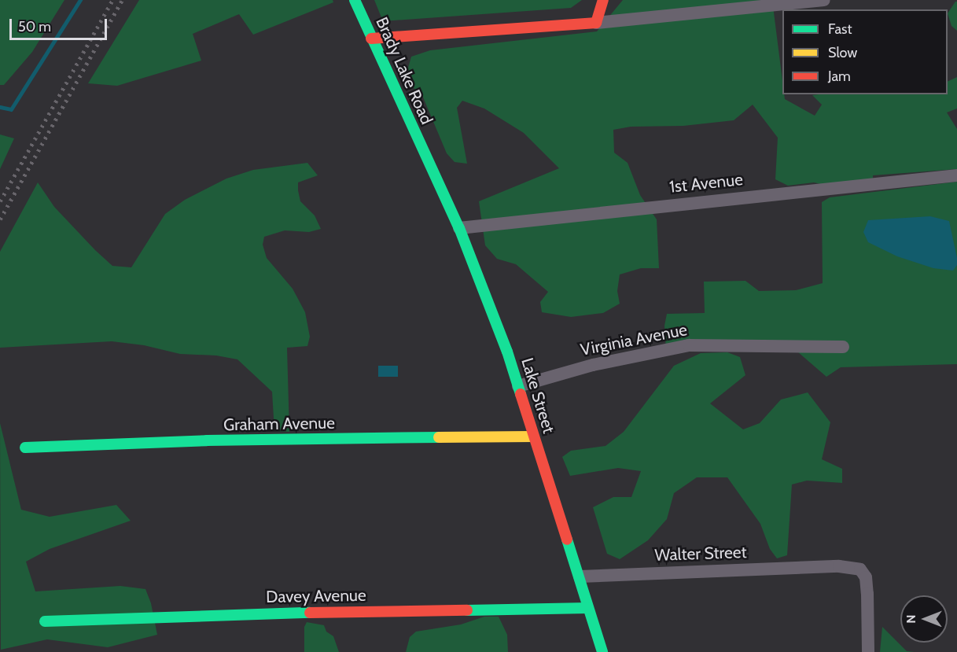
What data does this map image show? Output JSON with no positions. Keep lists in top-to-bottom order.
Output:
{
  "streets": {
    "street": [
      "Brady Lake Road",
      "1st Avenue",
      "Virginia Avenue",
      "Lake Street",
      "Graham Avenue",
      "Walter Street",
      "Davey Avenue"
    ]
  },
  "crossings": [
    ["Brady Lake Road", "Lake Street"],
    ["1st Avenue", "Lake Street"],
    ["Virginia Avenue", "Lake Street"],
    ["Lake Street", "Graham Avenue"],
    ["Lake Street", "Walter Street"],
    ["Lake Street", "Davey Avenue"]
  ],
  "legend": ["Fast", "Slow", "Jam"],
  "scale_bar": "50 m",
  "north": "left"
}
